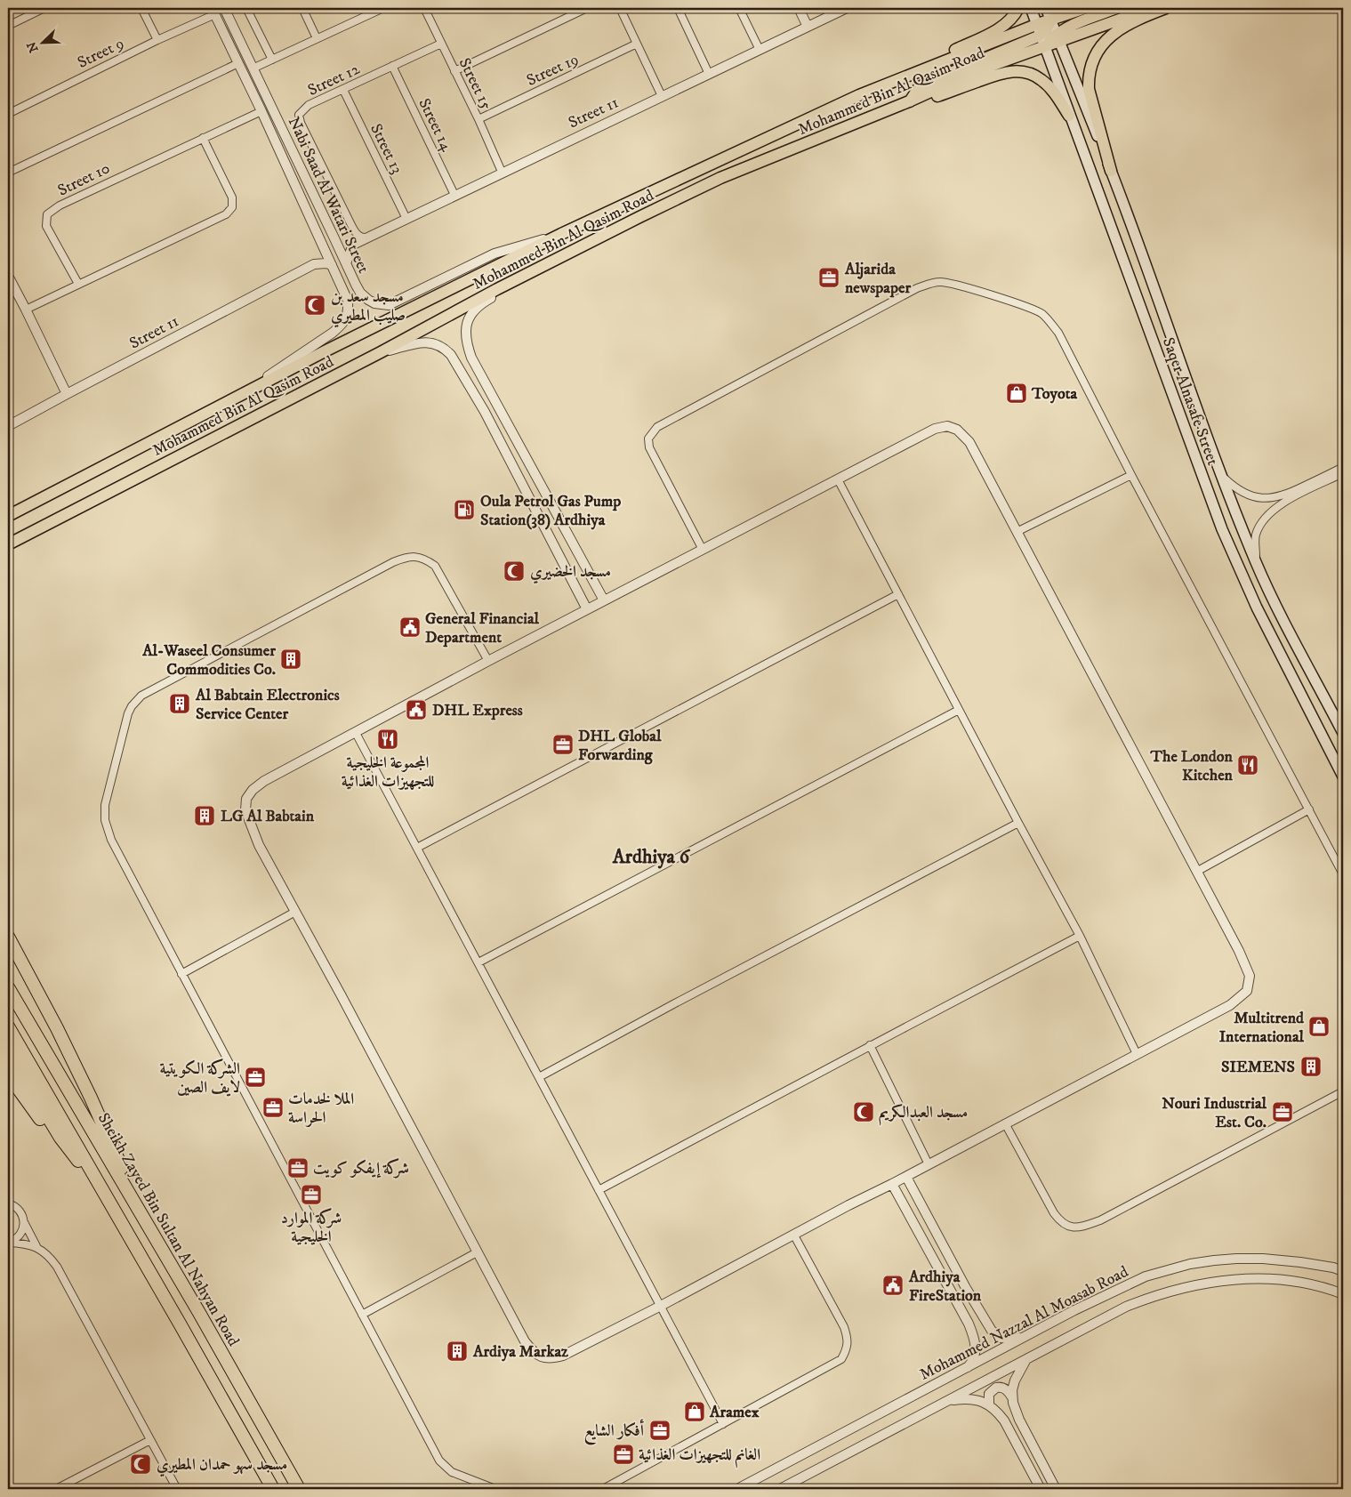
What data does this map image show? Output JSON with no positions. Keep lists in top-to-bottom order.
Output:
{
  "streets": {
    "highway": ["Sheikh Zayed Bin Sultan Al Nahyan Road"],
    "main road": ["Mohammed Bin Al Qasim Road", "Saqer Alnasafe Street"],
    "street": [
      "Street 9",
      "Street 19",
      "Street 12",
      "Street 15",
      "Street 11",
      "Street 14",
      "Street 13",
      "Street 10",
      "Nabi Saad Al Watari Street",
      "Mohammed Nazzal Al Moasab Road"
    ]
  },
  "crossings": [
    ["Street 9", "Nabi Saad Al Watari Street"],
    ["Street 19", "Street 15"],
    ["Street 12", "Street 15"],
    ["Street 12", "Street 11"],
    ["Street 12", "Street 14"],
    ["Street 12", "Street 13"],
    ["Street 15", "Street 11"],
    ["Mohammed Bin Al Qasim Road", "Nabi Saad Al Watari Street"],
    ["Mohammed Bin Al Qasim Road", "Saqer Alnasafe Street"],
    ["Street 11", "Street 14"],
    ["Street 11", "Street 13"],
    ["Street 10", "Nabi Saad Al Watari Street"]
  ],
  "districts": ["Ardhiya 6"],
  "places": {
    "office": [
      "Aljarida newspaper",
      "DHL Global Forwarding",
      "الشركة الكويتية لايف الصين",
      "الملا لخدمات الحراسة",
      "Nouri Industrial Est. Co.",
      "شركة إيفكو كويت",
      "شركة الموارد الخليجية",
      "أفكار الشايع",
      "الغانم للتجهيزات الغذائية"
    ],
    "mosque": [
      "مسجد سعد بن صليب المطيري",
      "مسجد الخضيري",
      "مسجد العبدالكريم",
      "مسجد سهو حمدان المطيري"
    ],
    "shop": ["Toyota", "Multitrend International", "Aramex"],
    "fuel station": ["Oula Petrol Gas Pump Station(38) Ardhiya"],
    "public building": ["General Financial Department", "DHL Express", "Ardhiya FireStation"],
    "building": [
      "Al-Waseel Consumer Commodities Co.",
      "Al Babtain Electronics Service Center",
      "LG Al Babtain",
      "SIEMENS",
      "Ardiya Markaz"
    ],
    "restaurant": ["المجموعة الخليجية للتجهيزات الغذائية", "The London Kitchen"]
  },
  "north": "bottom left"
}
